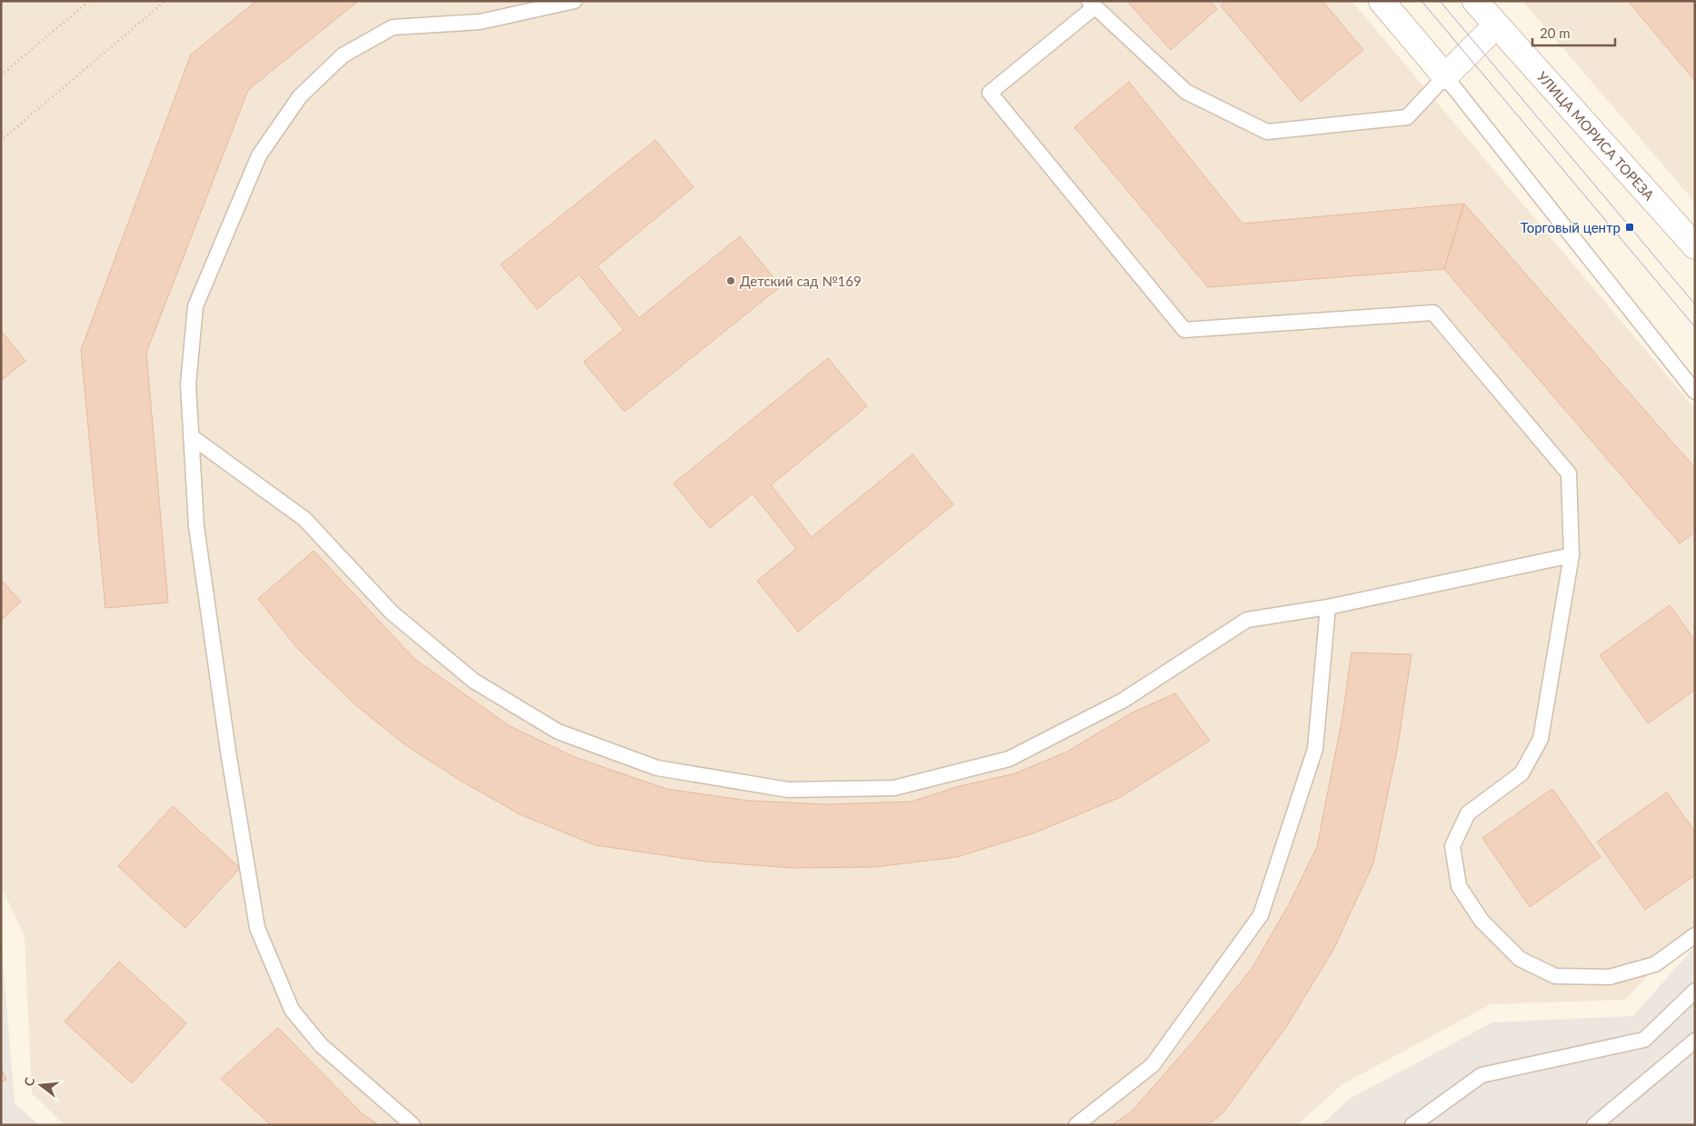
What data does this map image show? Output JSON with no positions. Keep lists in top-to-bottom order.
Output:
{
  "streets": {
    "street": ["УЛИЦА МОРИСА ТОРЕЗА"]
  },
  "places": {
    "transit": ["Торговый центр"],
    "other": ["Детский сад №169"]
  },
  "scale_bar": "20 m",
  "north": "left"
}
